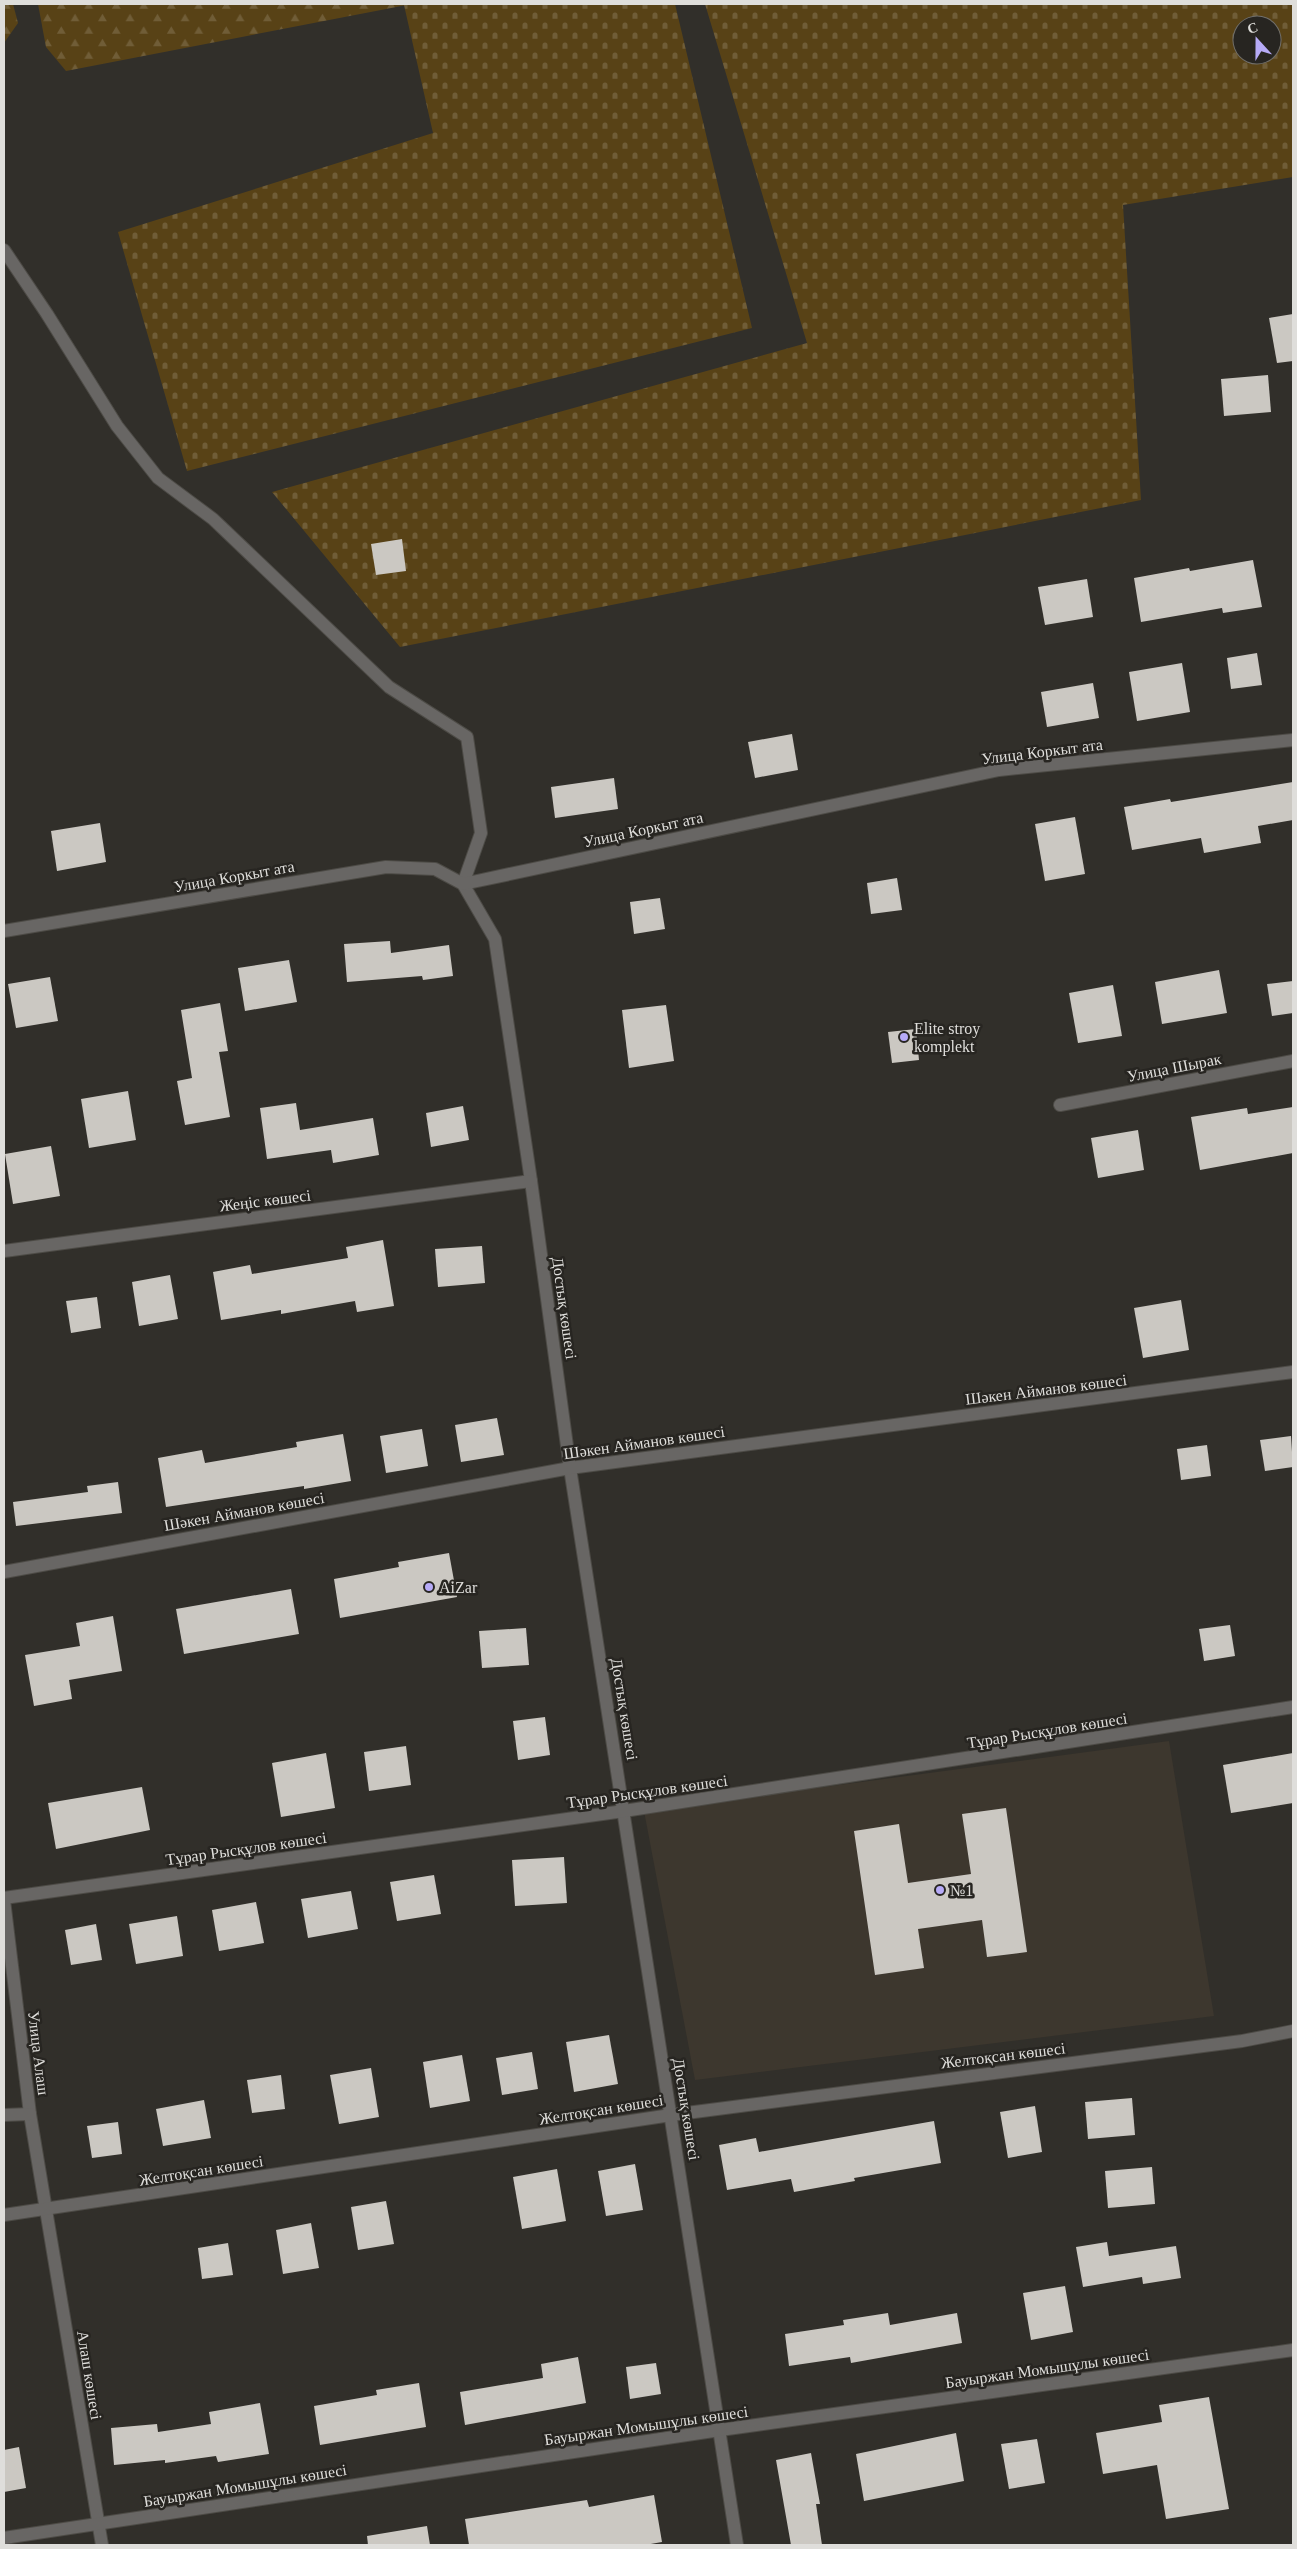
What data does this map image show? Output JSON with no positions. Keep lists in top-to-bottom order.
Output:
{
  "streets": {
    "street": [
      "Улица Коркыт ата",
      "Улица Шырак",
      "Жеңіс көшесі",
      "Достық көшесі",
      "Шәкен Айманов көшесі",
      "Тұрар Рысқұлов көшесі",
      "Улица Алаш",
      "Желтоқсан көшесі",
      "Бауыржан Момышұлы көшесі",
      "Алаш көшесі"
    ]
  },
  "crossings": [
    ["Улица Коркыт ата", "Достық көшесі"],
    ["Жеңіс көшесі", "Достық көшесі"],
    ["Достық көшесі", "Шәкен Айманов көшесі"],
    ["Достық көшесі", "Тұрар Рысқұлов көшесі"],
    ["Достық көшесі", "Желтоқсан көшесі"],
    ["Достық көшесі", "Бауыржан Момышұлы көшесі"],
    ["Тұрар Рысқұлов көшесі", "Улица Алаш"],
    ["Улица Алаш", "Желтоқсан көшесі"],
    ["Улица Алаш", "Алаш көшесі"],
    ["Желтоқсан көшесі", "Алаш көшесі"],
    ["Бауыржан Момышұлы көшесі", "Алаш көшесі"]
  ],
  "places": ["Elite stroy komplekt", "AiZar", "№1"],
  "north": "top"
}
